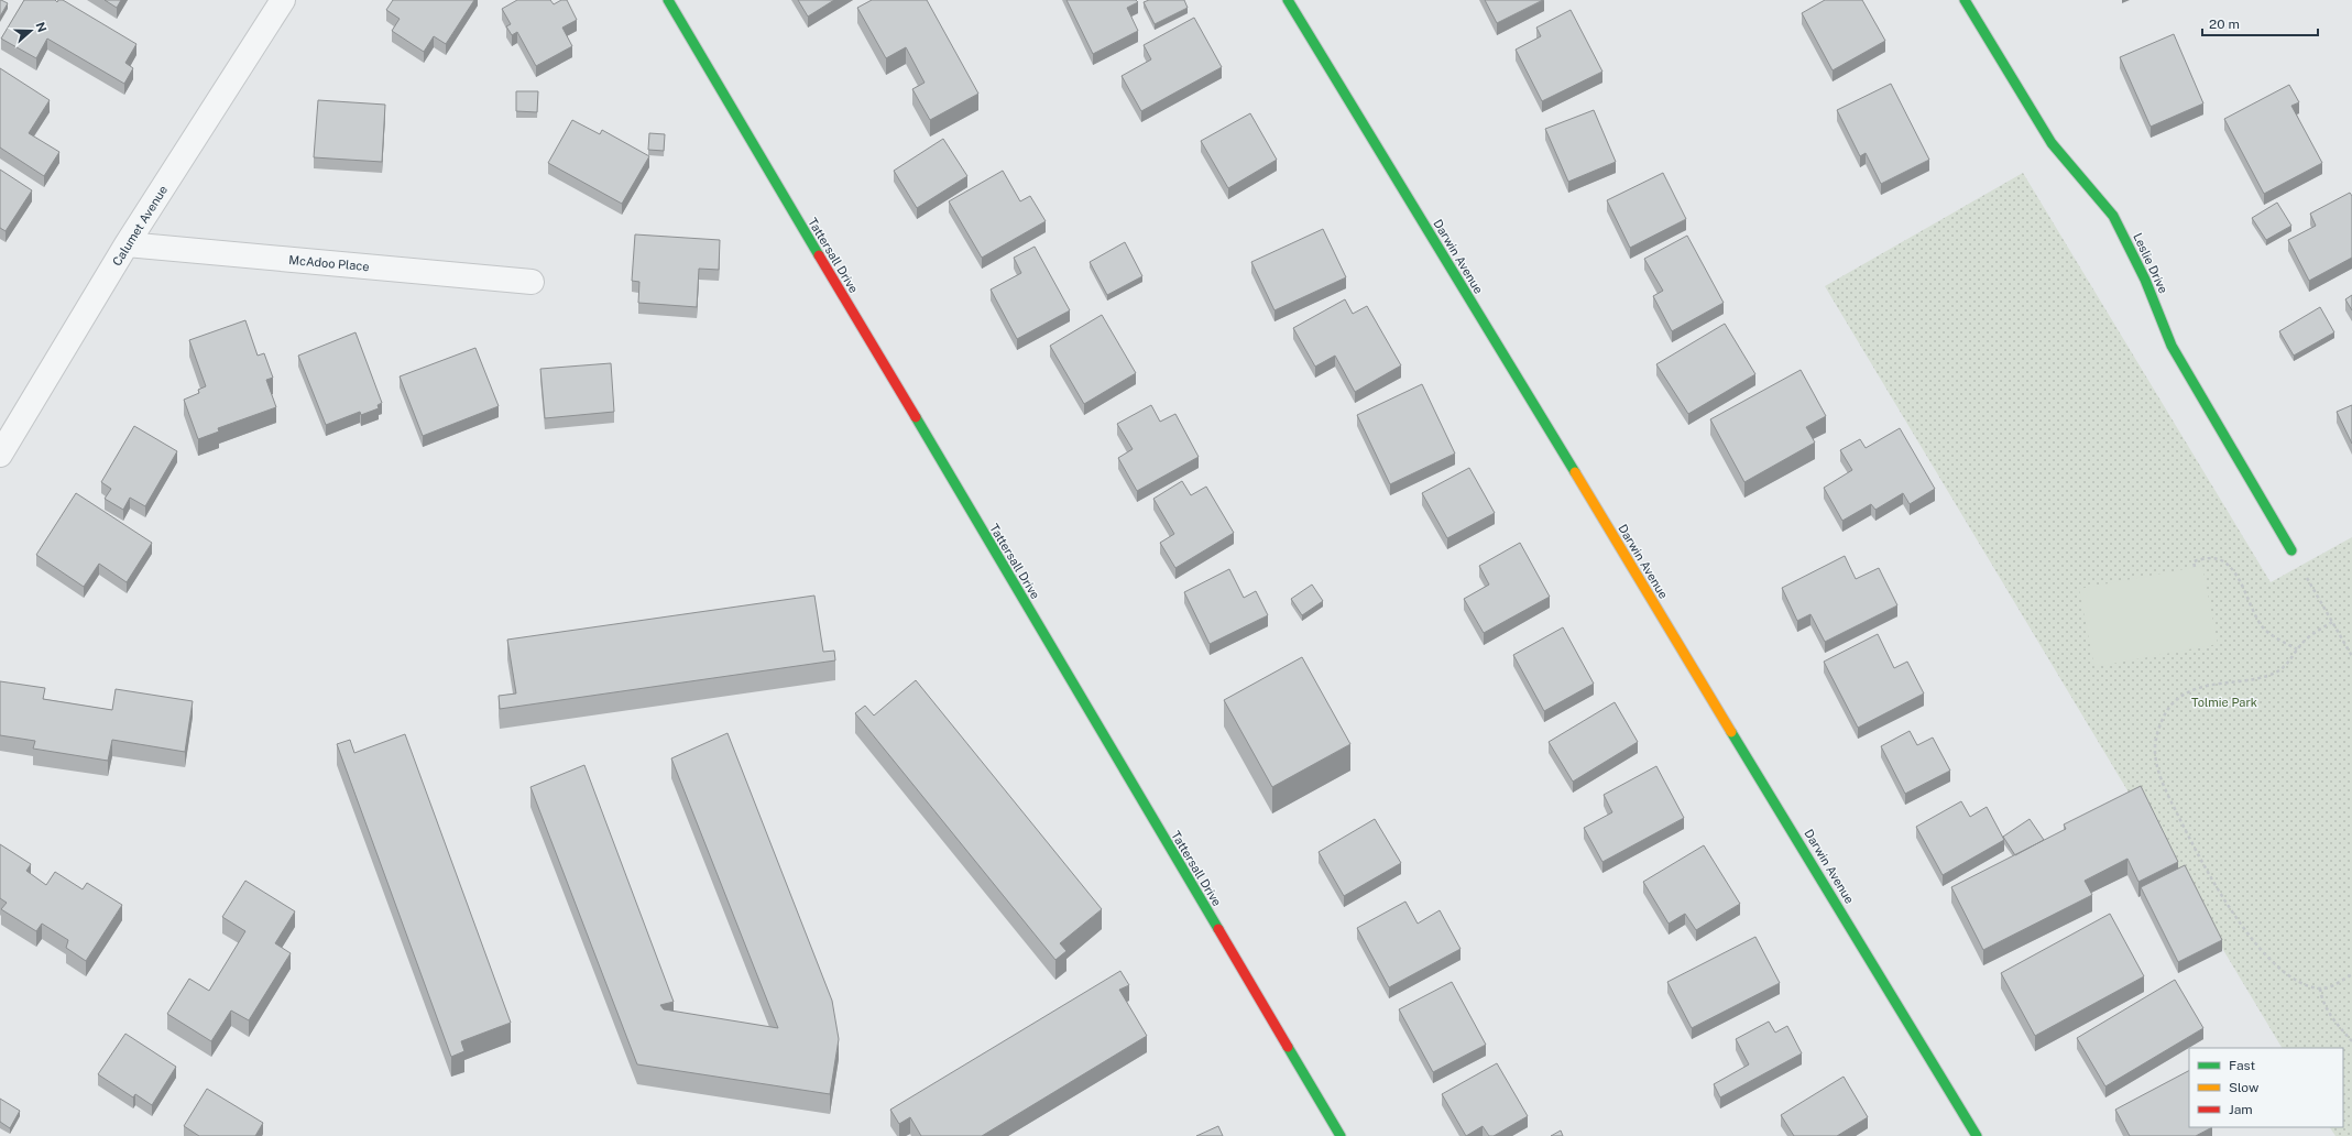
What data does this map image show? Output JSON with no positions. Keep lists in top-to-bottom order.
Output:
{
  "streets": {
    "street": [
      "Calumet Avenue",
      "Tattersall Drive",
      "Darwin Avenue",
      "McAdoo Place",
      "Leslie Drive"
    ]
  },
  "crossings": [
    ["Calumet Avenue", "McAdoo Place"]
  ],
  "parks": ["Tolmie Park"],
  "legend": ["Fast", "Slow", "Jam"],
  "scale_bar": "20 m",
  "north": "right"
}
